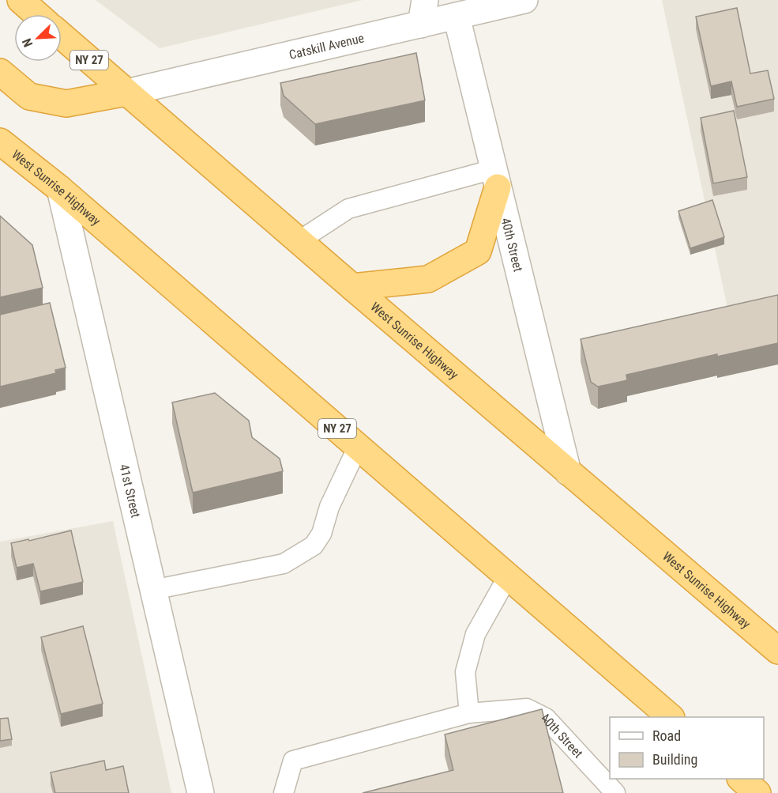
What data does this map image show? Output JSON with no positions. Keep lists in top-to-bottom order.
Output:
{
  "streets": {
    "highway": ["NY 27", "West Sunrise Highway"],
    "street": ["Catskill Avenue", "40th Street", "41st Street"]
  },
  "crossings": [
    ["Catskill Avenue", "West Sunrise Highway"],
    ["Catskill Avenue", "40th Street"],
    ["West Sunrise Highway", "40th Street"],
    ["West Sunrise Highway", "41st Street"]
  ],
  "legend": ["Road", "Building"],
  "north": "bottom left"
}
